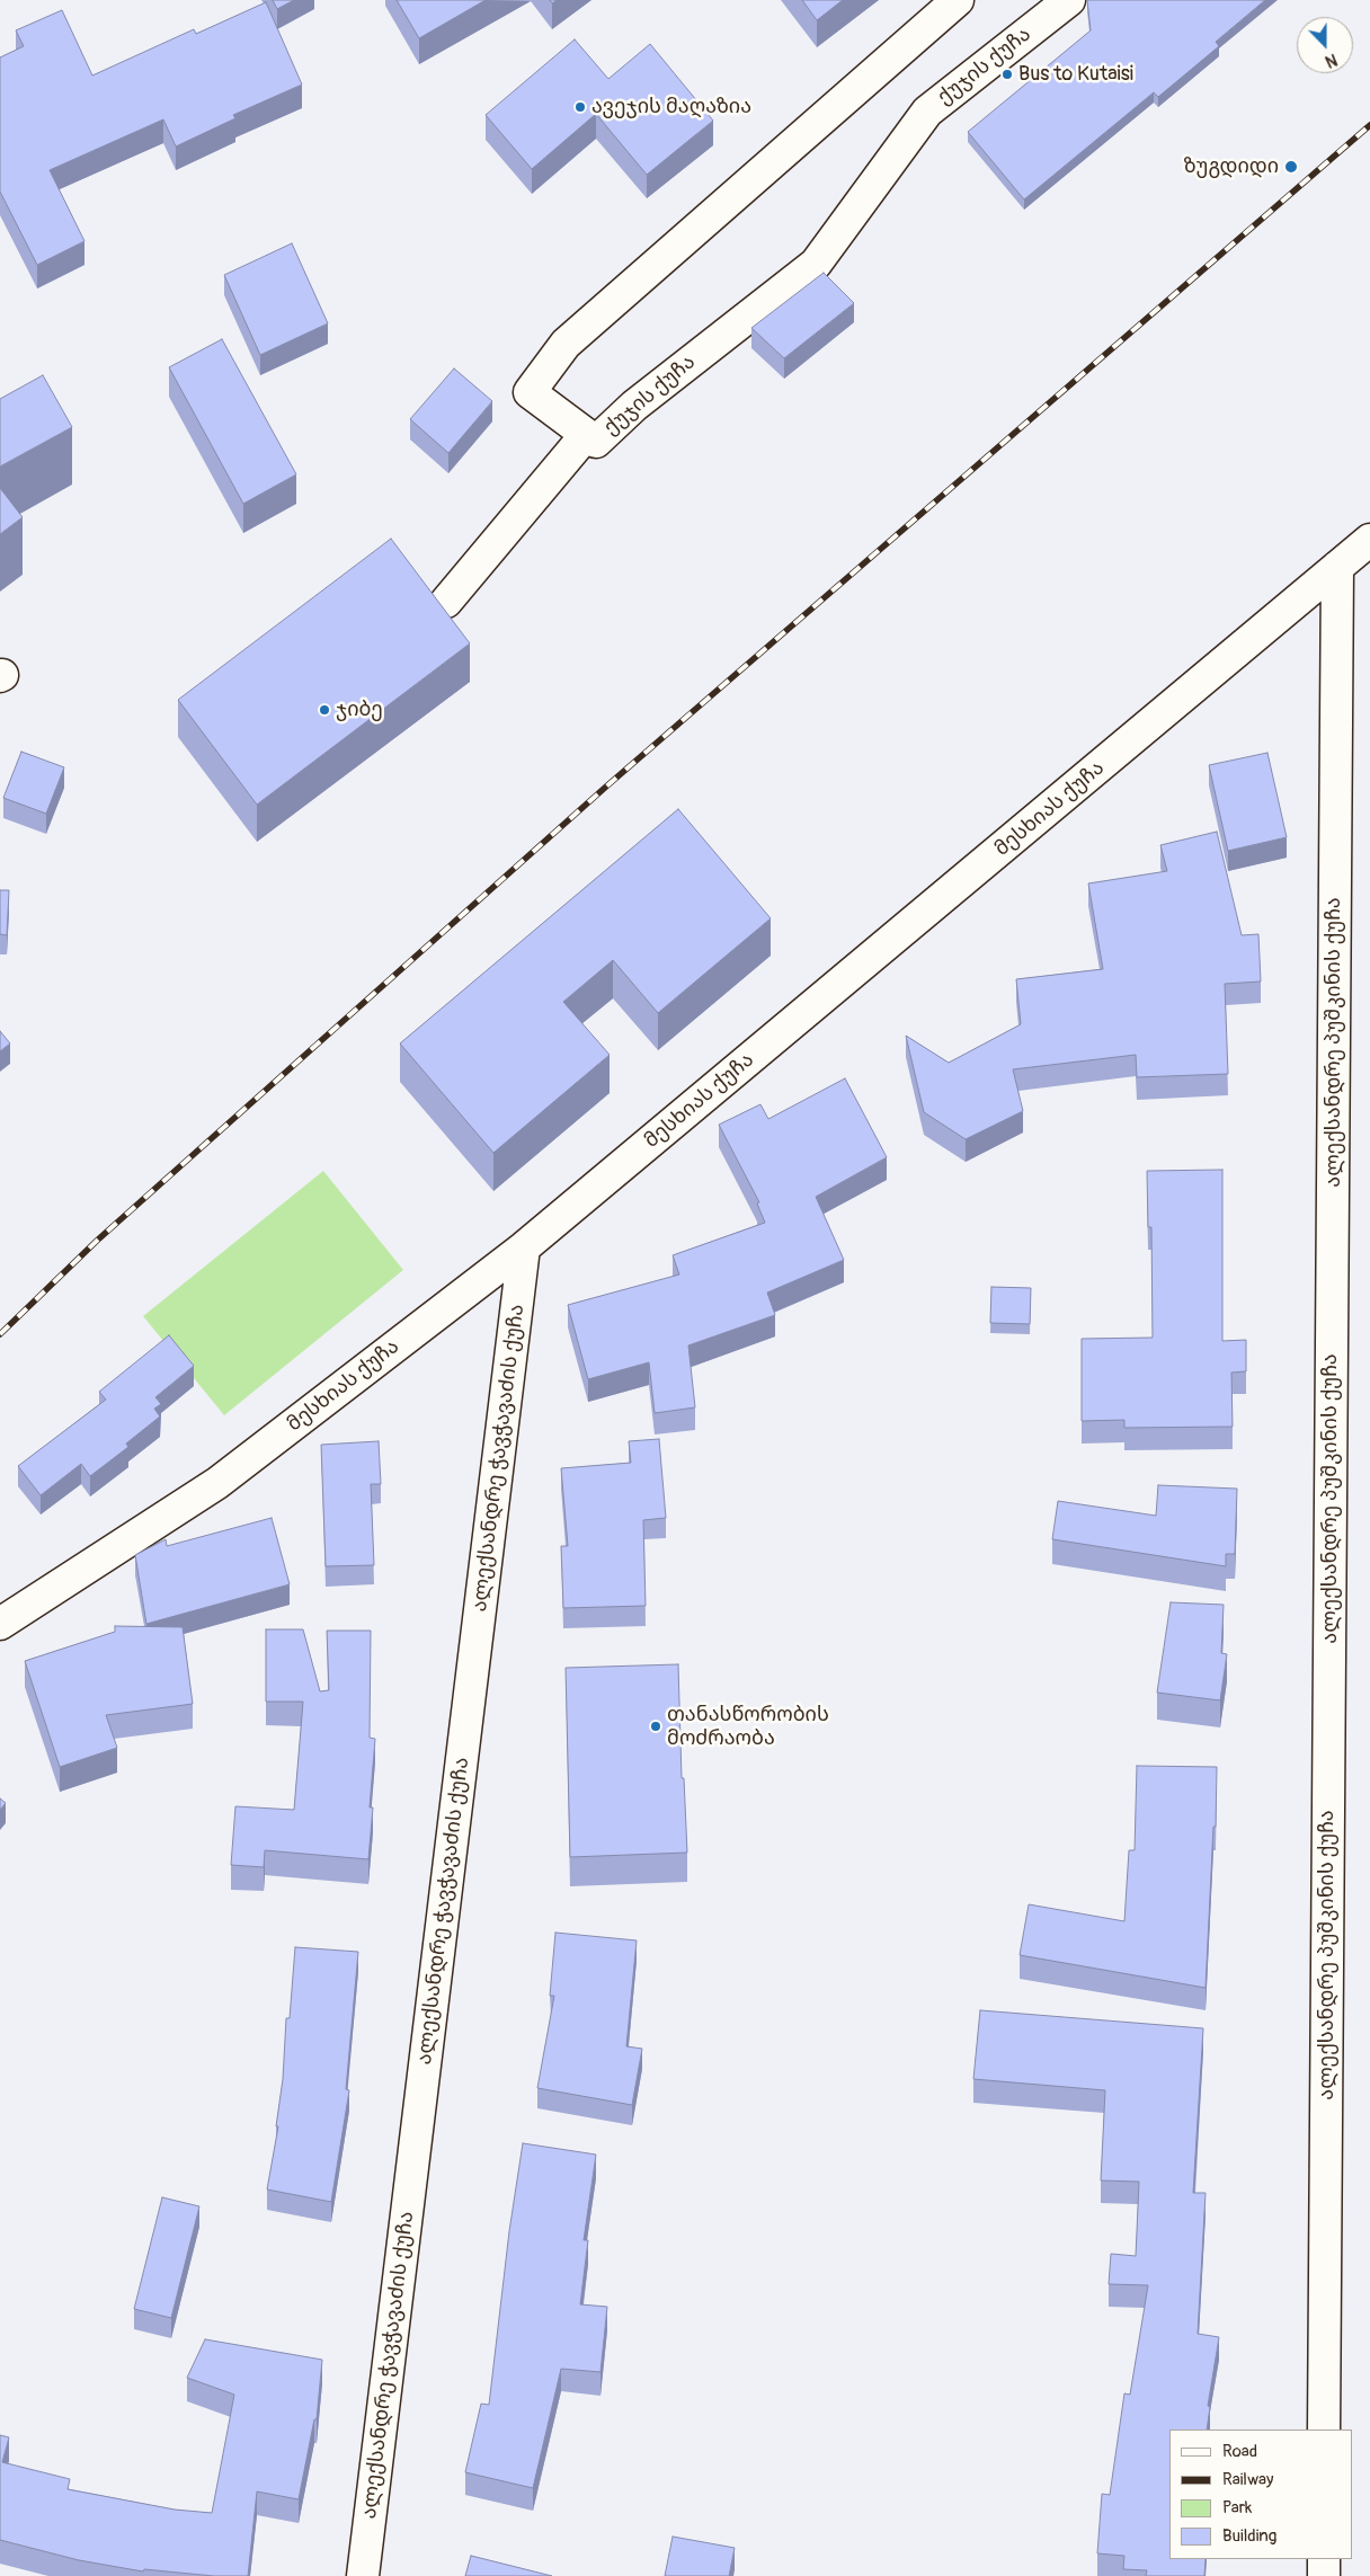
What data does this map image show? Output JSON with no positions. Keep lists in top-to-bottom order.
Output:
{
  "streets": {
    "street": [
      "ქუჯის ქუჩა",
      "მესხიას ქუჩა",
      "ალექსანდრე პუშკინის ქუჩა",
      "ალექსანდრე ჭავჭავაძის ქუჩა"
    ]
  },
  "crossings": [
    ["მესხიას ქუჩა", "ალექსანდრე პუშკინის ქუჩა"],
    ["მესხიას ქუჩა", "ალექსანდრე ჭავჭავაძის ქუჩა"]
  ],
  "places": [
    "Bus to Kutaisi",
    "ავეჯის მაღაზია",
    "ზუგდიდი",
    "ჯიბე",
    "თანასწორობის მოძრაობა"
  ],
  "legend": [
    "Road",
    "Railway",
    "Park",
    "Building"
  ],
  "north": "bottom"
}
